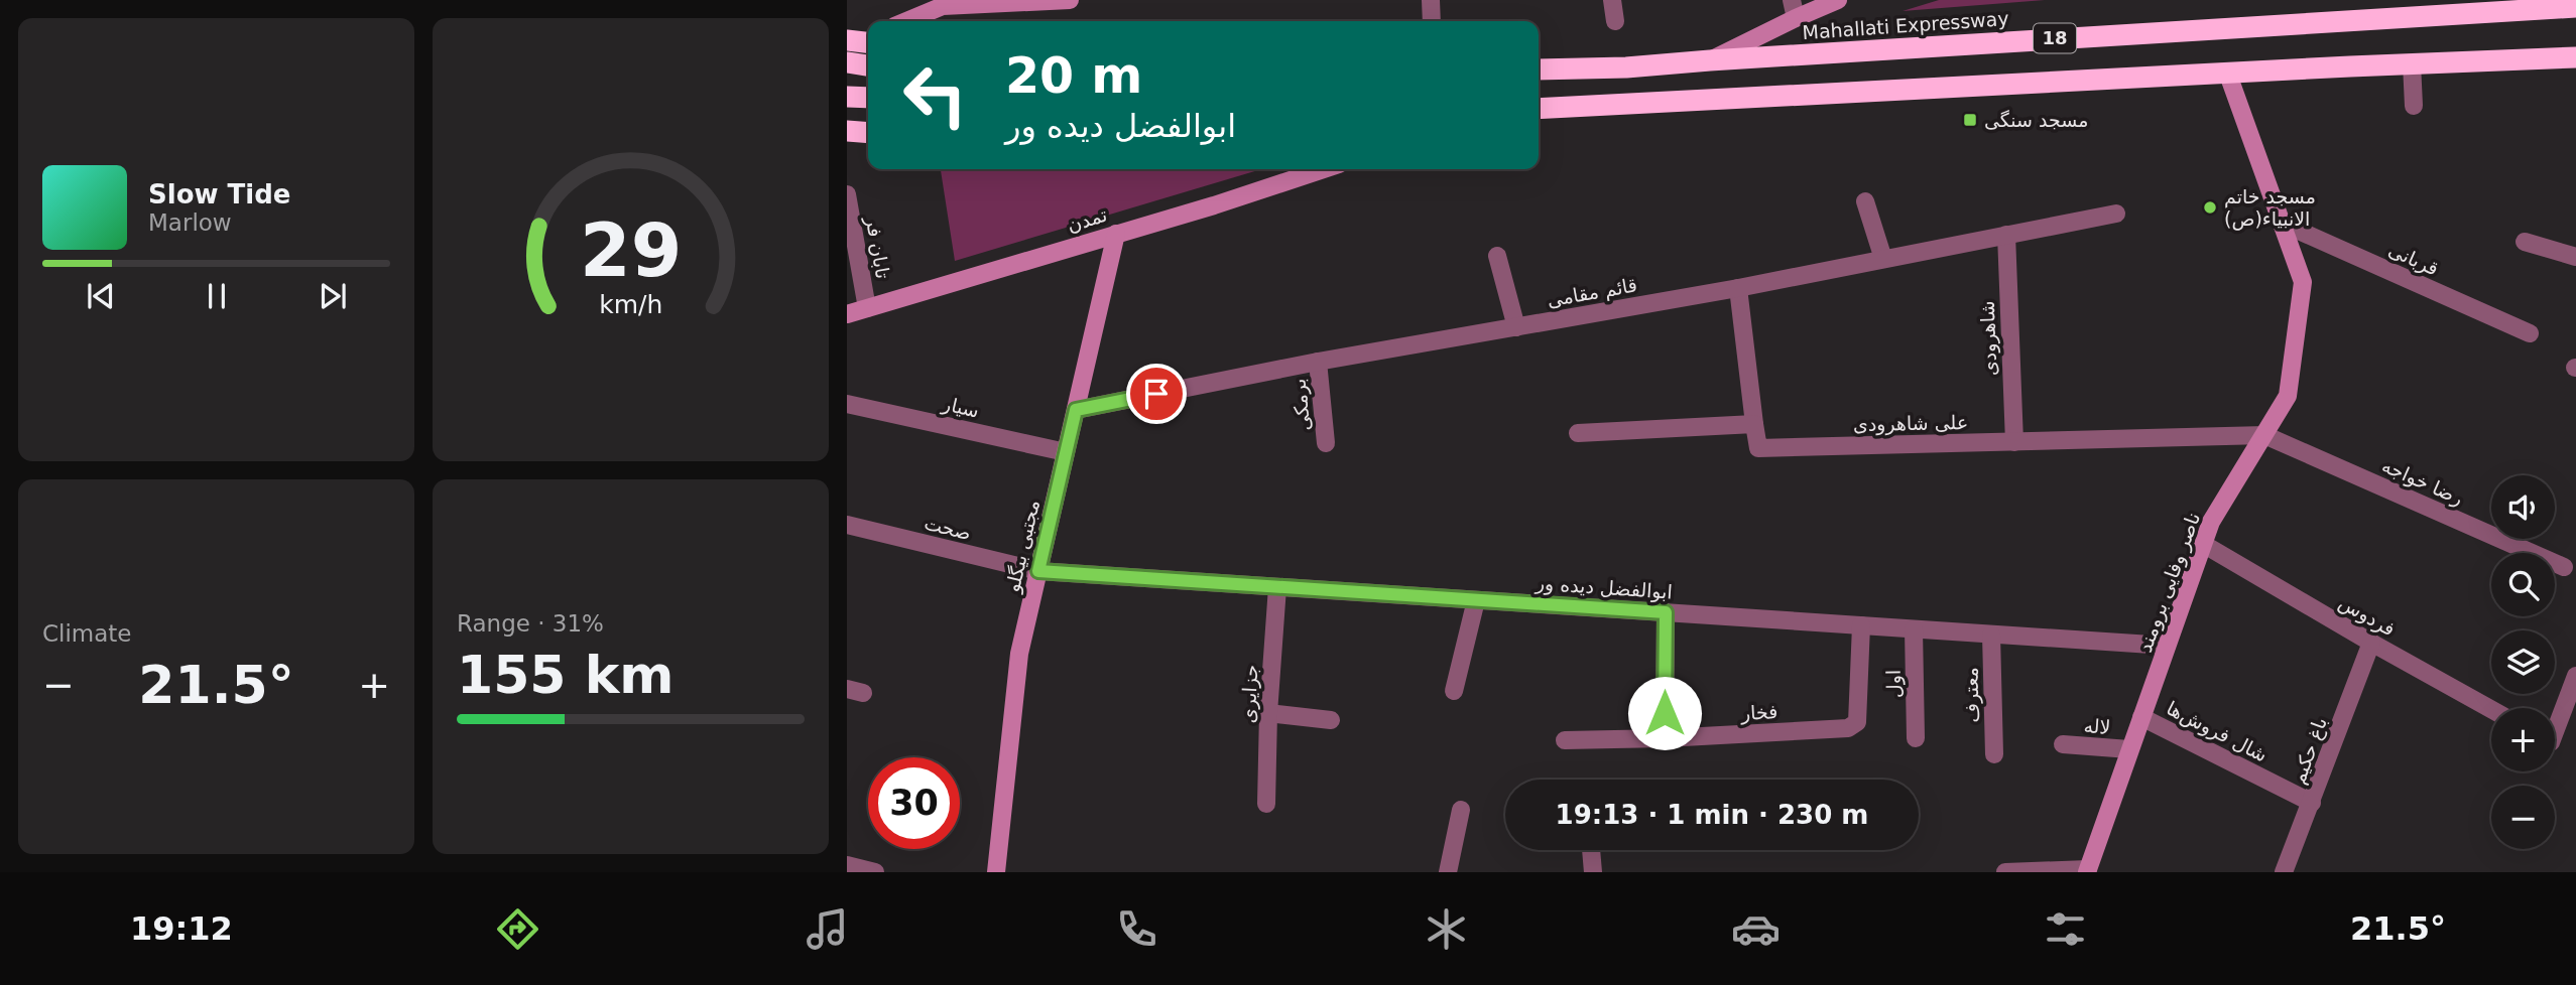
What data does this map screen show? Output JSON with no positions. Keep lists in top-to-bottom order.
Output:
{
  "streets": {
    "highway": ["Mahallati Expressway", "18"],
    "street": [
      "تمدن",
      "تابان فر",
      "قربانی",
      "قائم مقامی",
      "شاهرودی",
      "برمکی",
      "سیار",
      "علی شاهرودی",
      "رضا خواجه",
      "صحت",
      "مجتبی بیگلو",
      "ناصر وفایی برومند",
      "ابوالفضل دیده ور",
      "فردوس",
      "اول",
      "جزایری",
      "معترف",
      "فخار",
      "لاله",
      "شال فروش‌ها",
      "باغ حکیم"
    ]
  },
  "crossings": [
    ["18", "ناصر وفایی برومند"],
    ["تمدن", "تابان فر"],
    ["تمدن", "مجتبی بیگلو"],
    ["قربانی", "ناصر وفایی برومند"],
    ["قائم مقامی", "شاهرودی"],
    ["قائم مقامی", "برمکی"],
    ["قائم مقامی", "مجتبی بیگلو"],
    ["شاهرودی", "علی شاهرودی"],
    ["سیار", "مجتبی بیگلو"],
    ["علی شاهرودی", "رضا خواجه"],
    ["علی شاهرودی", "ناصر وفایی برومند"],
    ["رضا خواجه", "ناصر وفایی برومند"],
    ["صحت", "مجتبی بیگلو"],
    ["صحت", "ابوالفضل دیده ور"],
    ["مجتبی بیگلو", "ابوالفضل دیده ور"],
    ["ناصر وفایی برومند", "ابوالفضل دیده ور"],
    ["ناصر وفایی برومند", "فردوس"],
    ["ناصر وفایی برومند", "لاله"],
    ["ناصر وفایی برومند", "شال فروش‌ها"],
    ["ابوالفضل دیده ور", "اول"],
    ["ابوالفضل دیده ور", "جزایری"],
    ["ابوالفضل دیده ور", "معترف"],
    ["ابوالفضل دیده ور", "فخار"],
    ["فردوس", "باغ حکیم"],
    ["شال فروش‌ها", "باغ حکیم"]
  ],
  "places": {
    "transit": ["مسجد سنگی"],
    "other": ["مسجد خاتم الانبیاء(ص)"]
  },
  "page": {
    "turn": ["20 m", "ابوالفضل دیده ور"],
    "song": ["Slow Tide", "Marlow"],
    "map_buttons": ["+", "−"],
    "tile": [
      "Climate",
      ["Range · 31%", "155 km"]
    ],
    "heat": ["−", "21.5°", "+"],
    "limit": "30",
    "trip": "19:13 · 1 min · 230 m",
    "tabs": ["19:12", "21.5°"],
    "gauge": ["29", "km/h"]
  }
}
